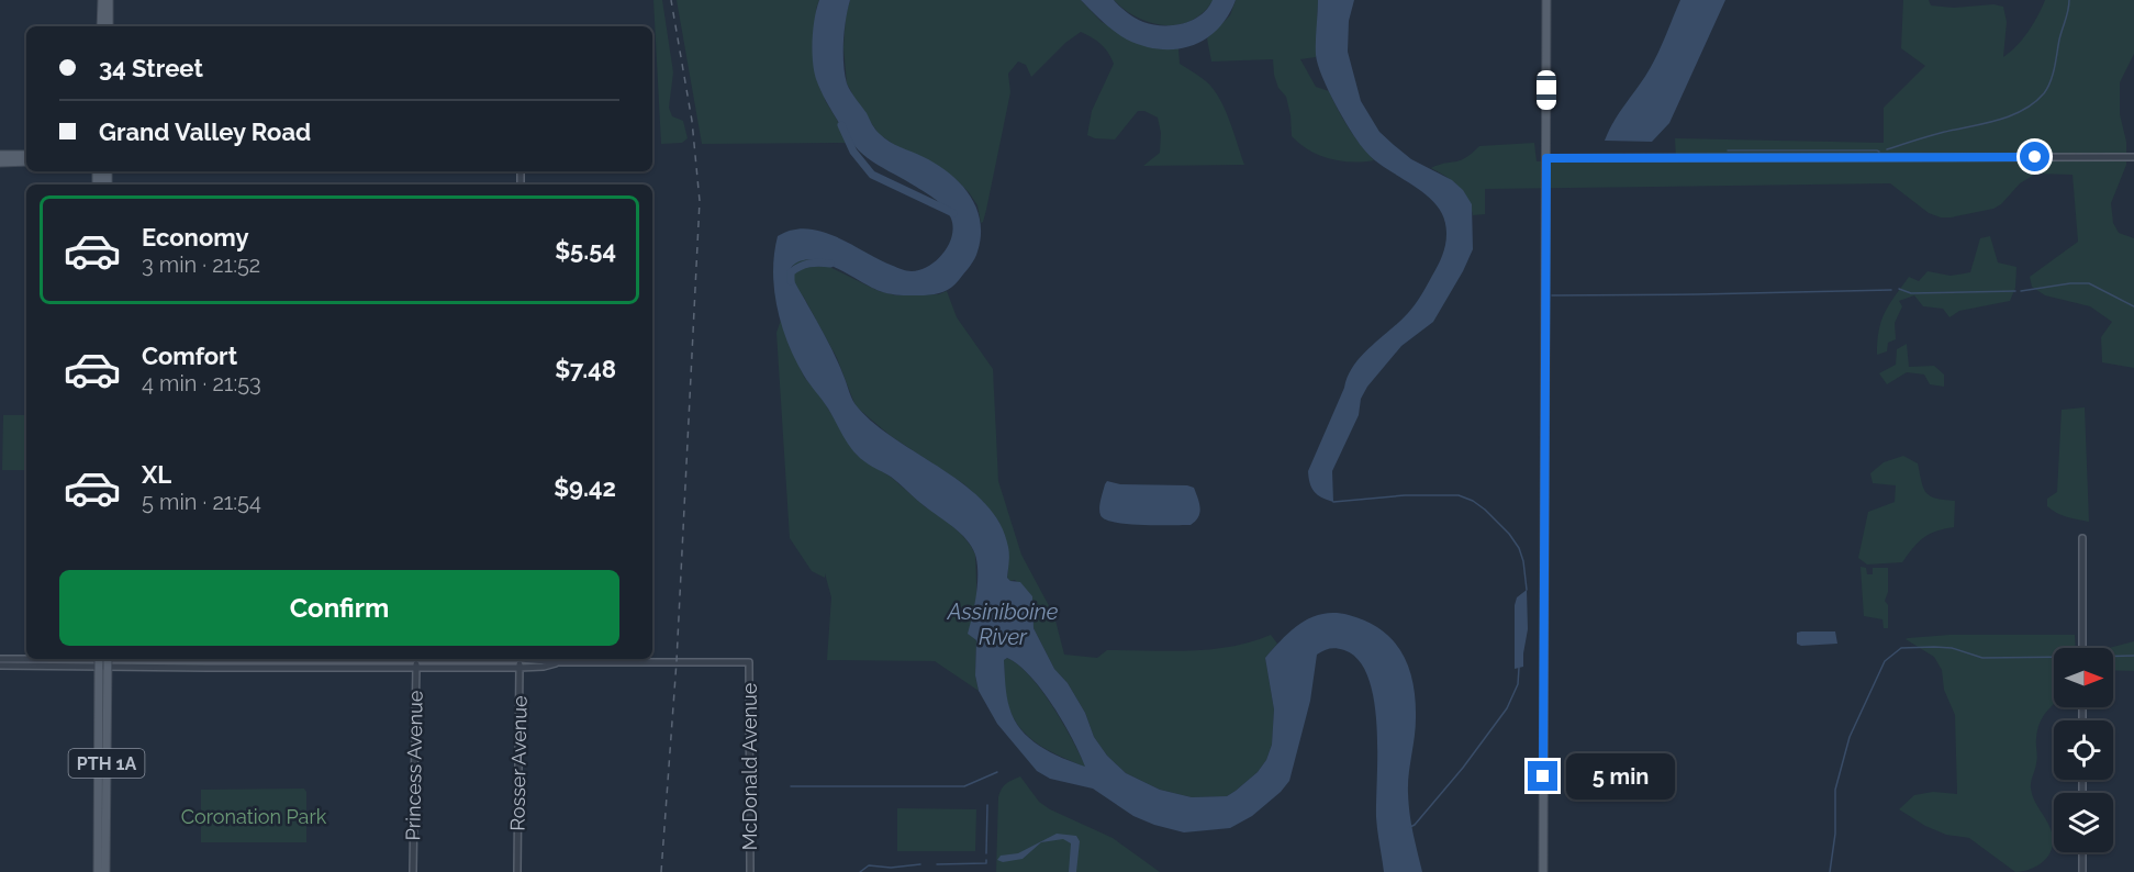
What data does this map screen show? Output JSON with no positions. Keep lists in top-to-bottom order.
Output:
{
  "streets": {
    "main road": ["PTH 1A"],
    "street": ["Rosser Avenue", "Princess Avenue", "McDonald Avenue"]
  },
  "water": ["Assiniboine River"],
  "parks": ["Coronation Park"],
  "north": "right",
  "page": {
    "banner": ["34 Street", "Grand Valley Road"],
    "list": [
      {
        "name": "Economy",
        "note": "3 min · 21:52",
        "value": "$5.54"
      },
      {
        "name": "Comfort",
        "note": "4 min · 21:53",
        "value": "$7.48"
      },
      {
        "name": "XL",
        "note": "5 min · 21:54",
        "value": "$9.42"
      }
    ],
    "buttons": "Confirm",
    "bubble": "5 min"
  }
}
